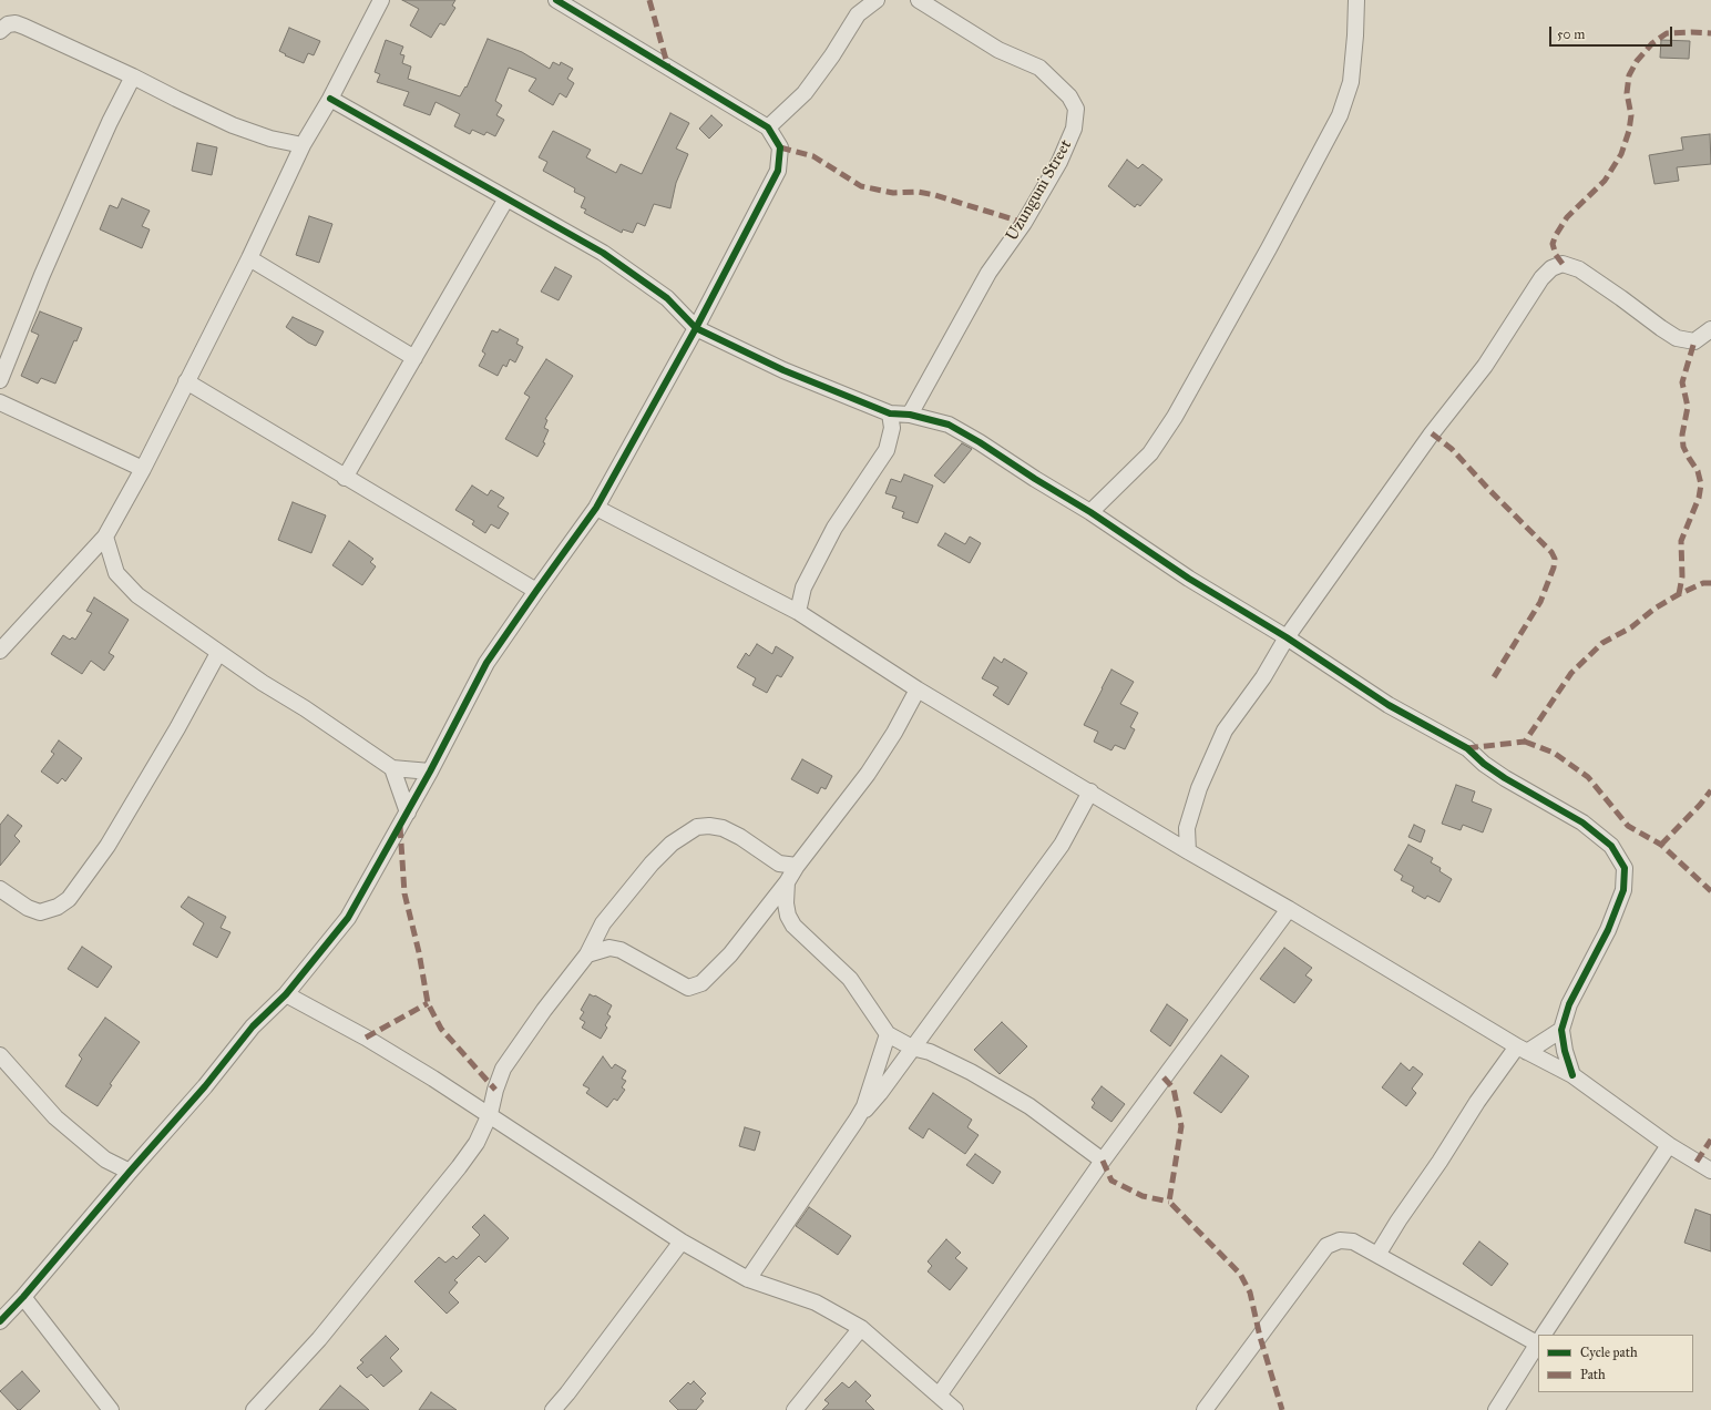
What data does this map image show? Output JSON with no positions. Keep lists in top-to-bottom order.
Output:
{
  "streets": {
    "street": ["Uzunguni Street"]
  },
  "legend": ["Cycle path", "Path"],
  "scale_bar": "50 m"
}
